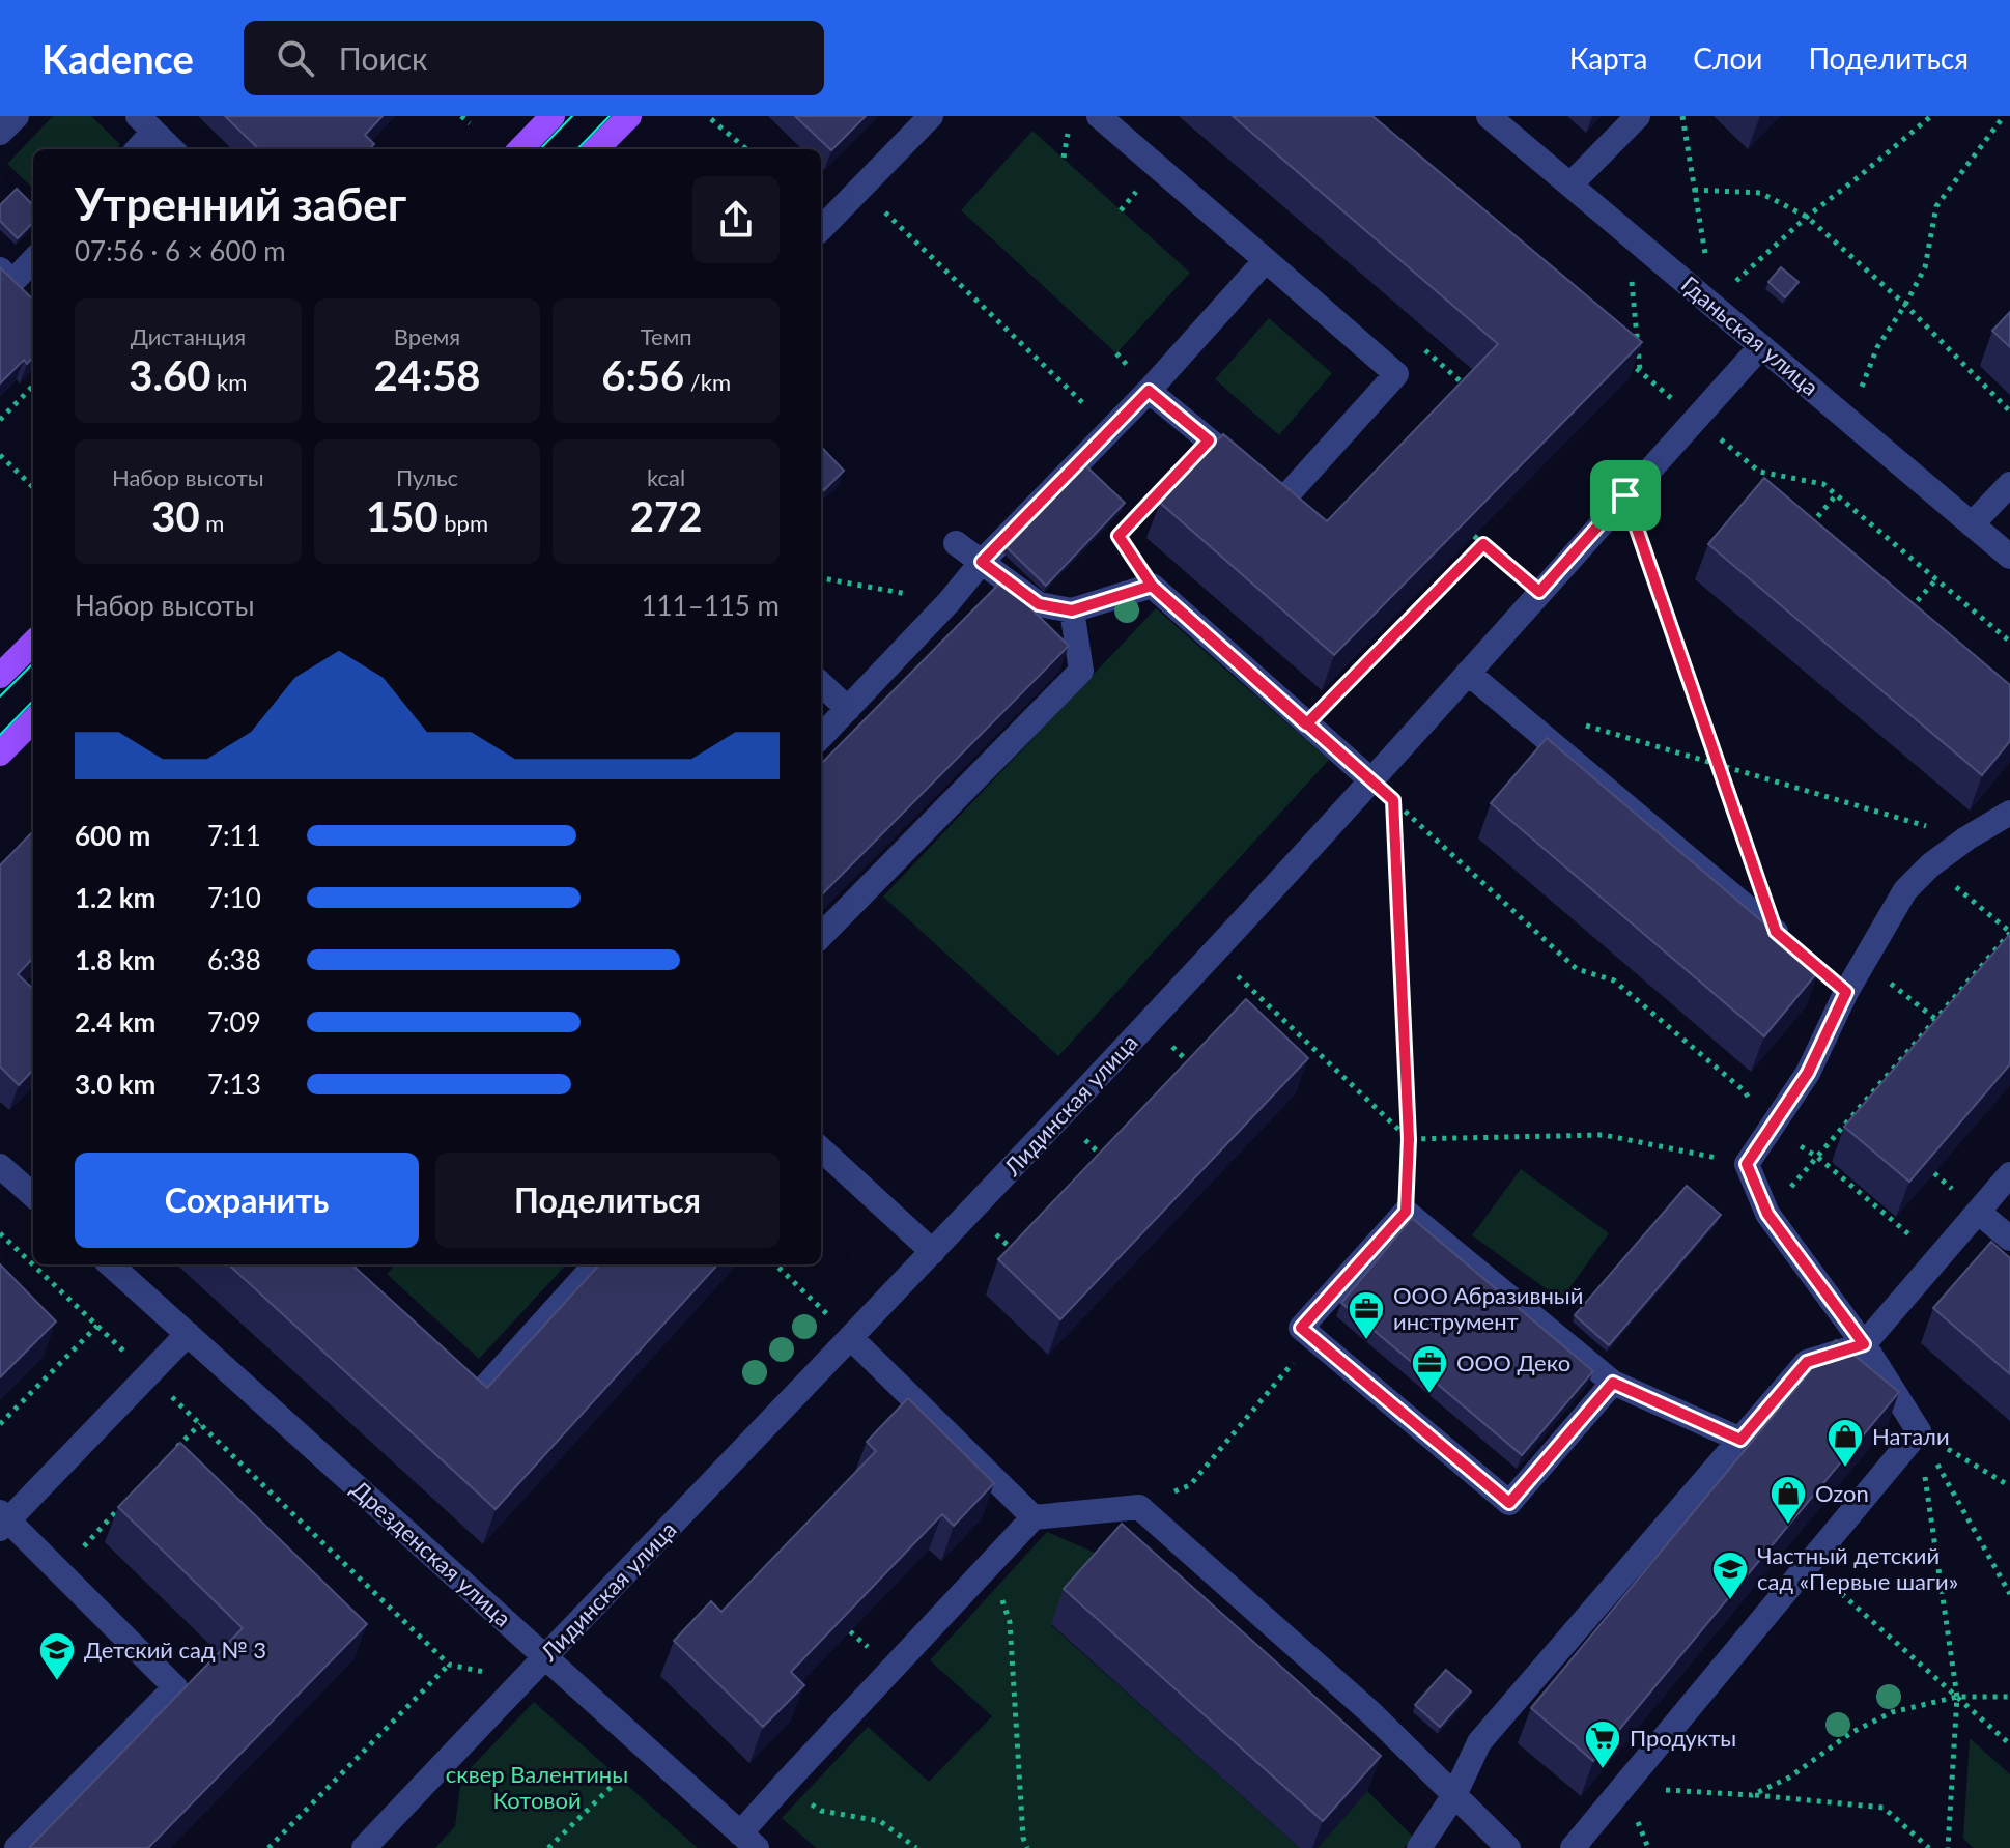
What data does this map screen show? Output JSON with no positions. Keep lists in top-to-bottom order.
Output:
{
  "streets": {
    "street": ["Гданьская улица", "Лидинская улица", "Дрезденская улица"]
  },
  "crossings": [
    ["Гданьская улица", "Лидинская улица"],
    ["Лидинская улица", "Дрезденская улица"]
  ],
  "parks": ["сквер Валентины Котовой"],
  "places": {
    "office": ["ООО Абразивный инструмент", "ООО Деко"],
    "shop": ["Натали", "Ozon"],
    "school or university": ["Частный детский сад «Первые шаги»", "Детский сад № 3"],
    "supermarket": ["Продукты"]
  },
  "page": {
    "header": "Kadence",
    "search": "Поиск",
    "nav": ["Карта", "Слои", "Поделиться"],
    "heading": ["Утренний забег", "07:56 · 6 × 600 m"],
    "stats": [
      ["Дистанция", "3.60 km"],
      ["Время", "24:58"],
      ["Темп", "6:56 /km"],
      ["Набор высоты", "30 m"],
      ["Пульс", "150 bpm"],
      ["kcal", "272"]
    ],
    "chart": ["Набор высоты", "111–115 m"],
    "list": [
      {
        "name": "600 m",
        "note": "7:11"
      },
      {
        "name": "1.2 km",
        "note": "7:10"
      },
      {
        "name": "1.8 km",
        "note": "6:38"
      },
      {
        "name": "2.4 km",
        "note": "7:09"
      },
      {
        "name": "3.0 km",
        "note": "7:13"
      }
    ],
    "buttons": ["Сохранить", "Поделиться"]
  }
}
